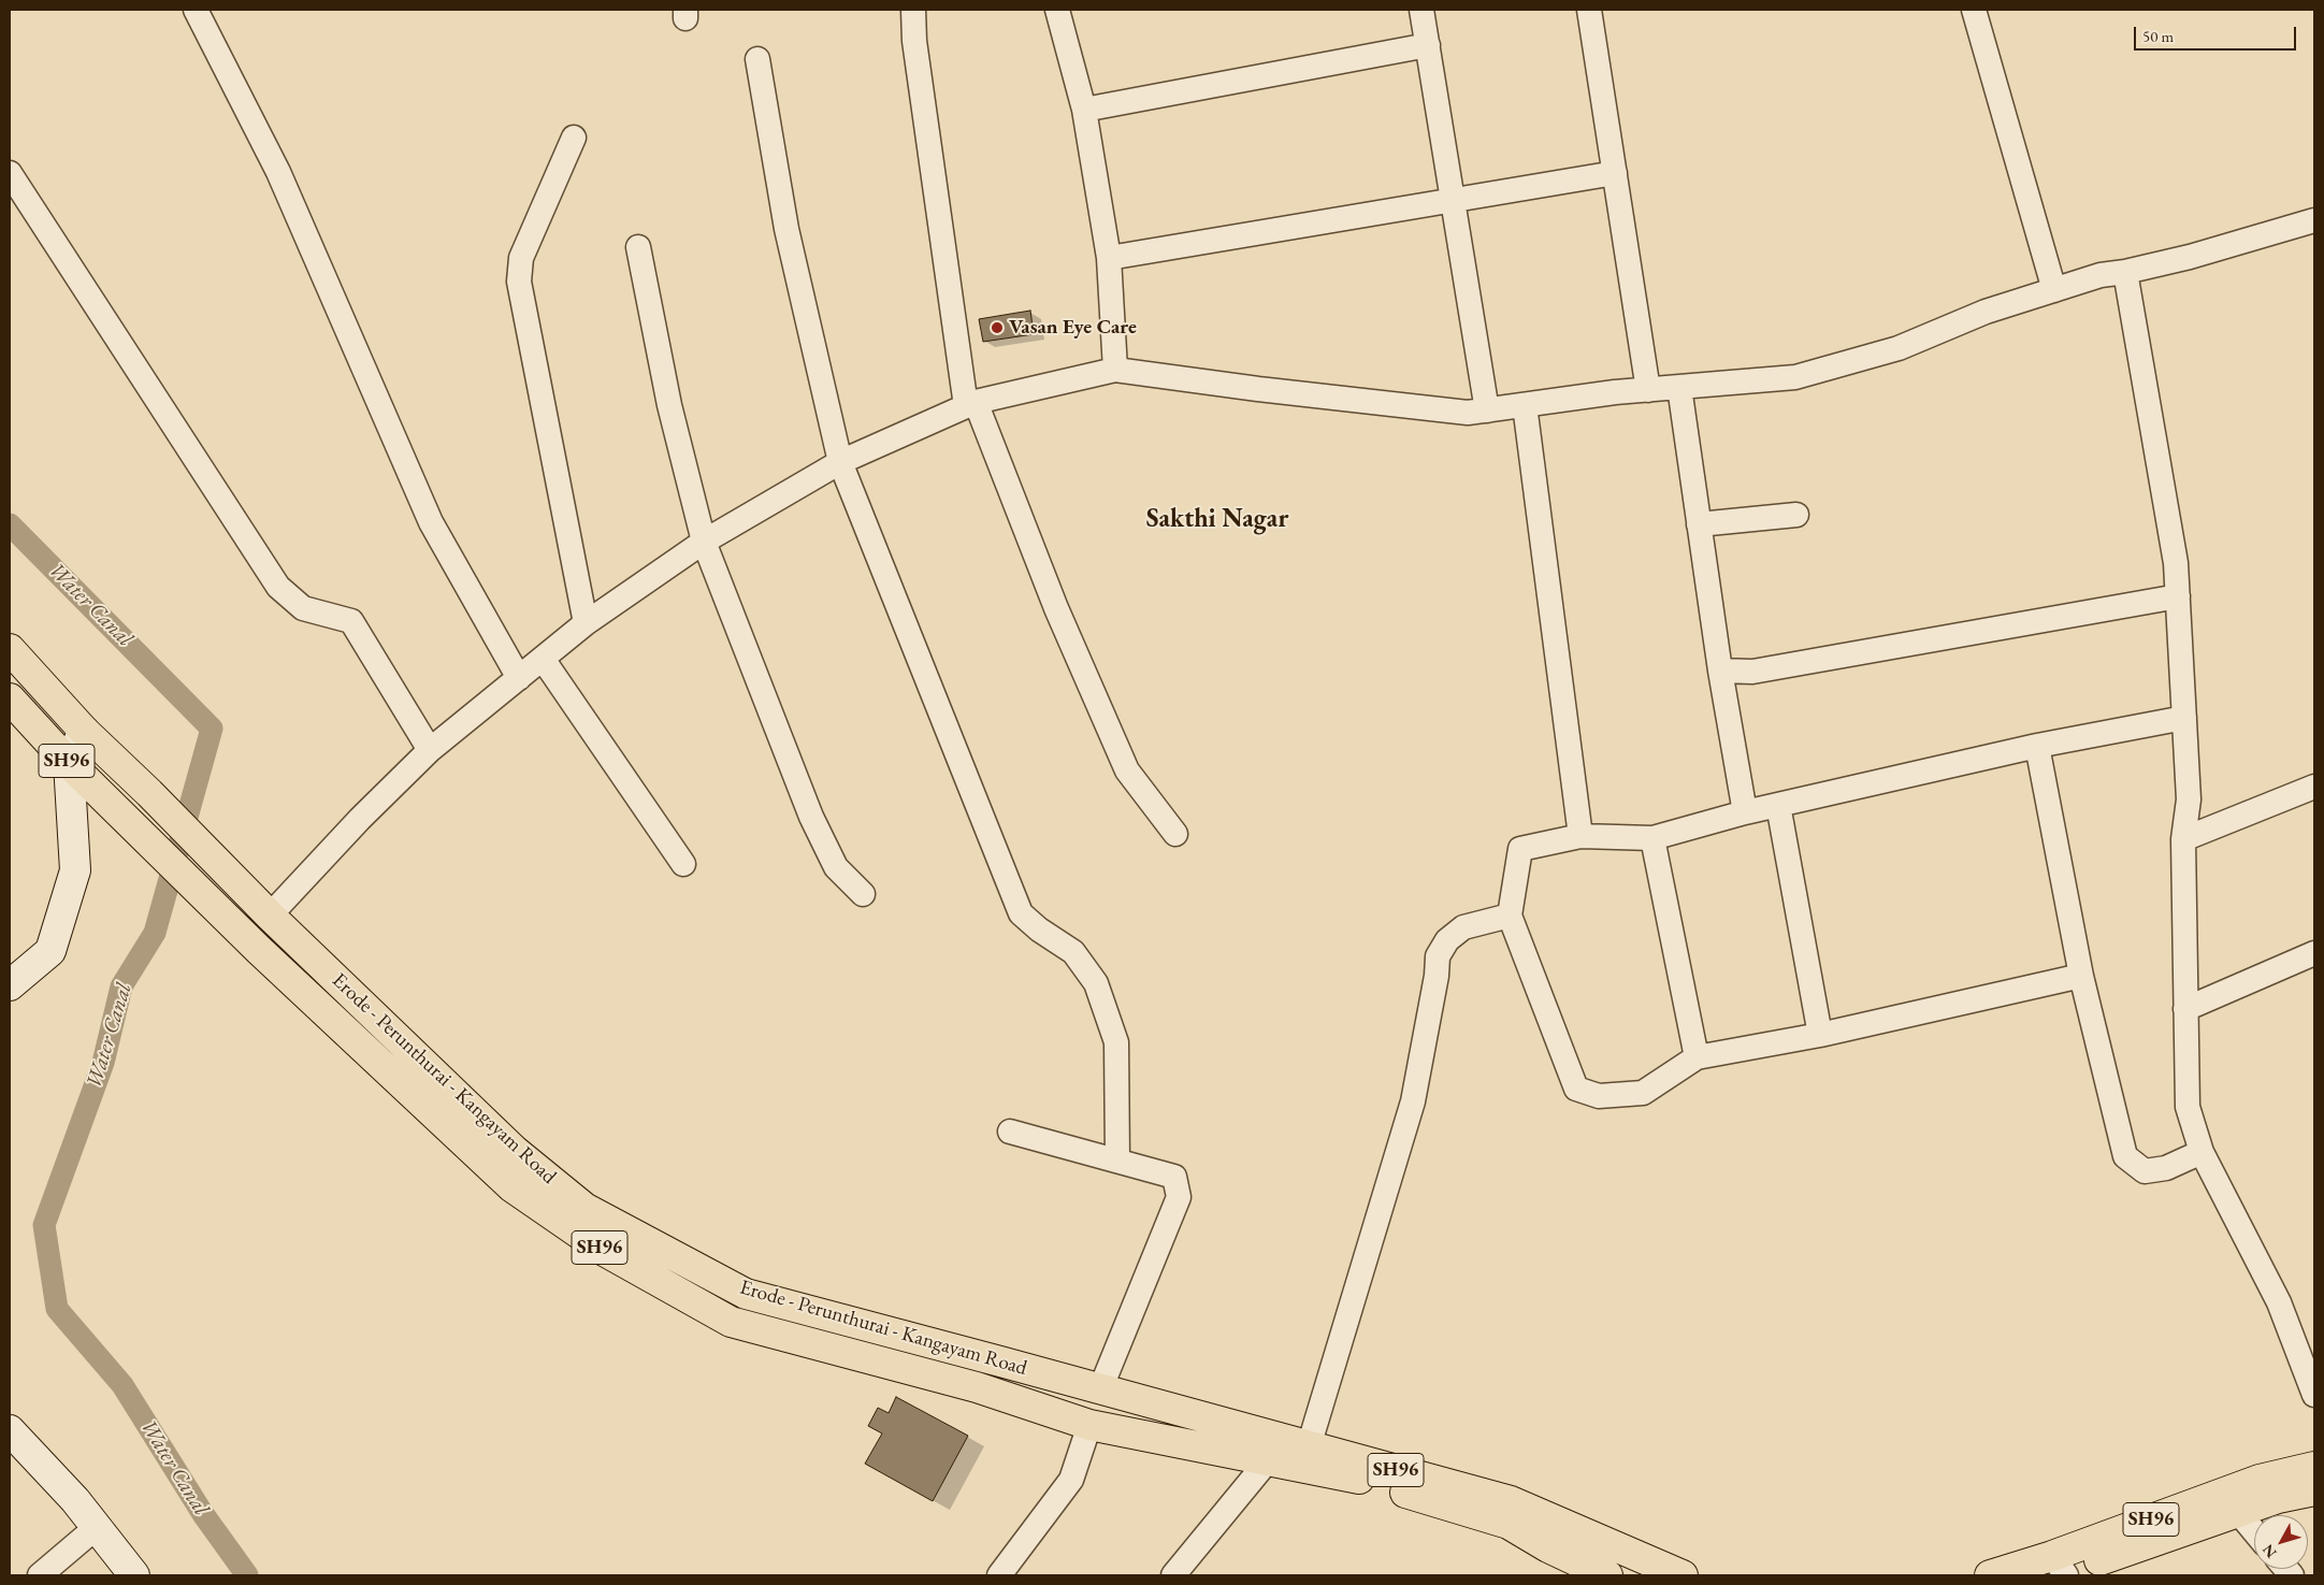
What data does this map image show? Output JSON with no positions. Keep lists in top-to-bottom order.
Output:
{
  "streets": {
    "main road": ["SH96", "Erode - Perunthurai - Kangayam Road"]
  },
  "districts": ["Sakthi Nagar"],
  "water": ["Water Canal"],
  "places": ["Vasan Eye Care"],
  "scale_bar": "50 m",
  "north": "bottom left"
}
